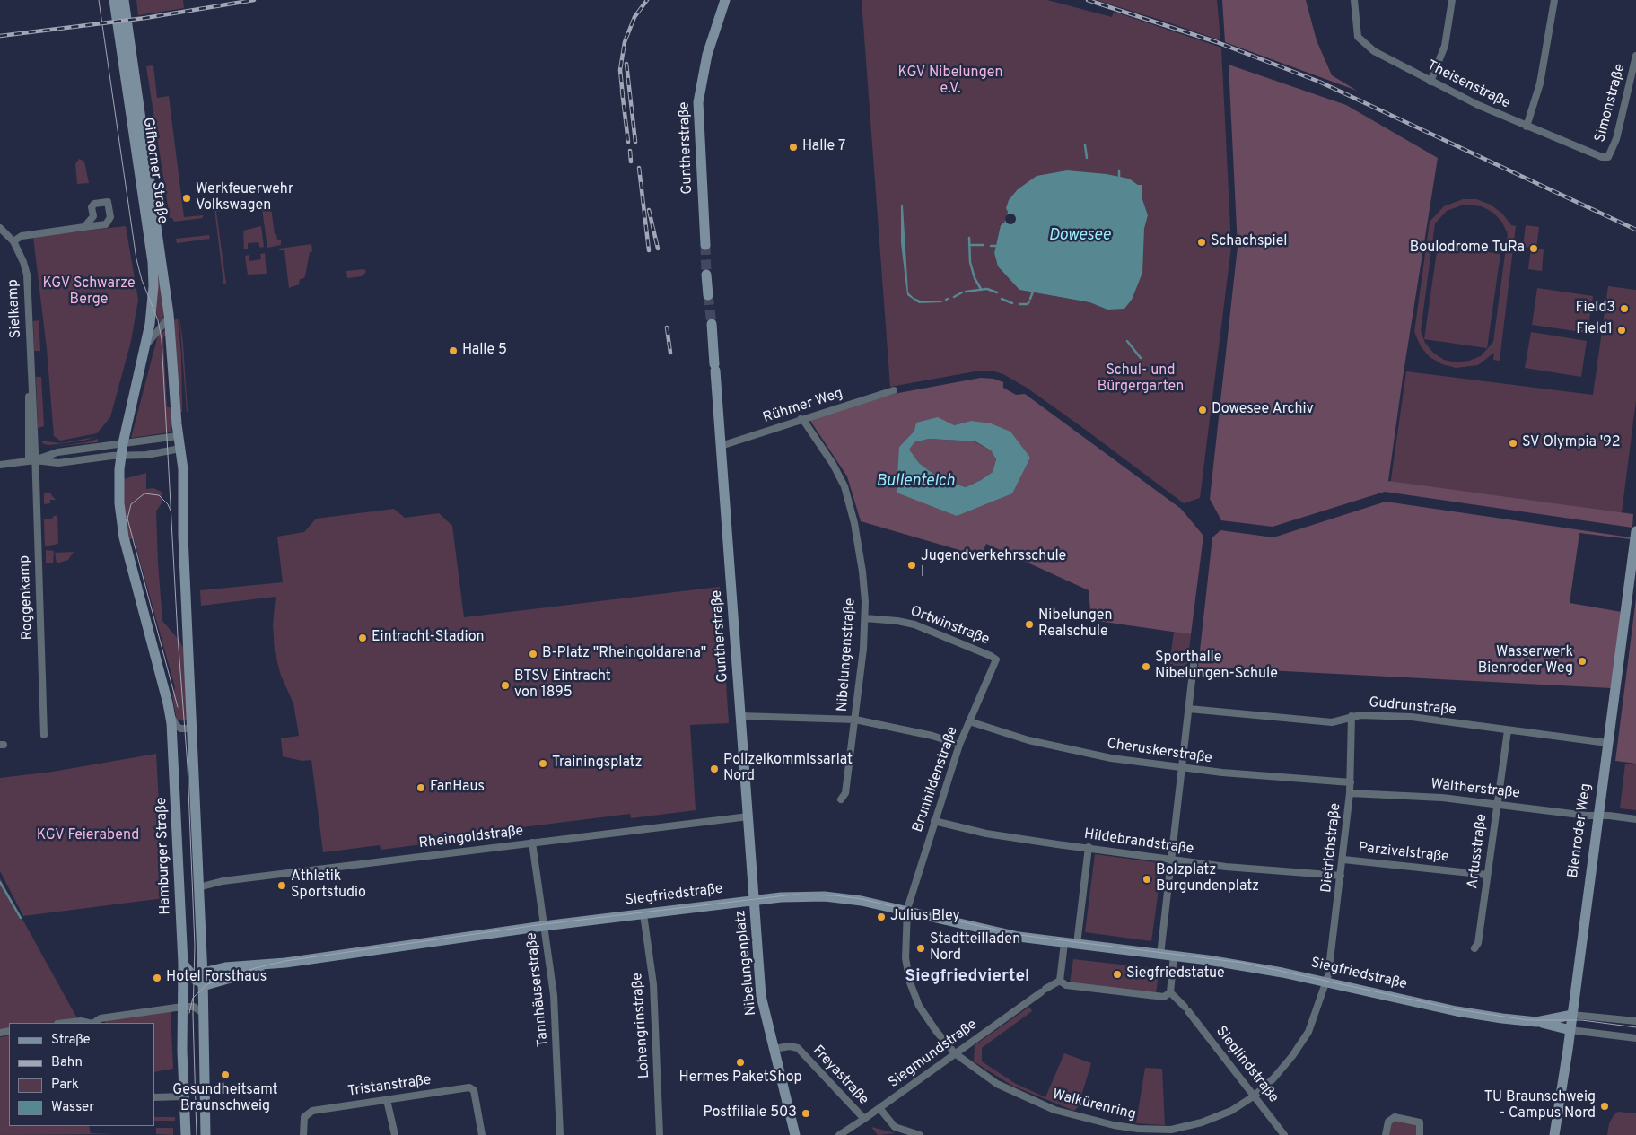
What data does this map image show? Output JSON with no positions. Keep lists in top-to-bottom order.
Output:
{
  "streets": {
    "main road": [
      "Guntherstraße",
      "Gifhorner Straße",
      "Bienroder Weg",
      "Hamburger Straße",
      "Siegfriedstraße",
      "Nibelungenplatz"
    ],
    "street": [
      "Theisenstraße",
      "Simonstraße",
      "Sielkamp",
      "Rühmer Weg",
      "Roggenkamp",
      "Ortwinstraße",
      "Nibelungenstraße",
      "Gudrunstraße",
      "Cheruskerstraße",
      "Brunhildenstraße",
      "Waltherstraße",
      "Rheingoldstraße",
      "Hildebrandstraße",
      "Dietrichstraße",
      "Artusstraße",
      "Parzivalstraße",
      "Tannhäuserstraße",
      "Lohengrinstraße",
      "Siegmundstraße",
      "Sieglindstraße",
      "Freyastraße",
      "Tristanstraße",
      "Walkürenring"
    ]
  },
  "crossings": [
    ["Theisenstraße", "Simonstraße"],
    ["Guntherstraße", "Rühmer Weg"],
    ["Guntherstraße", "Rheingoldstraße"],
    ["Guntherstraße", "Siegfriedstraße"],
    ["Guntherstraße", "Nibelungenplatz"],
    ["Gifhorner Straße", "Hamburger Straße"],
    ["Sielkamp", "Roggenkamp"],
    ["Rühmer Weg", "Nibelungenstraße"],
    ["Ortwinstraße", "Nibelungenstraße"],
    ["Ortwinstraße", "Brunhildenstraße"],
    ["Gudrunstraße", "Bienroder Weg"],
    ["Gudrunstraße", "Dietrichstraße"],
    ["Gudrunstraße", "Artusstraße"],
    ["Cheruskerstraße", "Brunhildenstraße"],
    ["Cheruskerstraße", "Dietrichstraße"],
    ["Brunhildenstraße", "Hildebrandstraße"],
    ["Brunhildenstraße", "Siegfriedstraße"],
    ["Brunhildenstraße", "Walkürenring"],
    ["Waltherstraße", "Bienroder Weg"],
    ["Waltherstraße", "Dietrichstraße"],
    ["Waltherstraße", "Artusstraße"],
    ["Bienroder Weg", "Siegfriedstraße"],
    ["Rheingoldstraße", "Tannhäuserstraße"],
    ["Hildebrandstraße", "Dietrichstraße"],
    ["Dietrichstraße", "Parzivalstraße"],
    ["Dietrichstraße", "Siegfriedstraße"],
    ["Dietrichstraße", "Walkürenring"],
    ["Artusstraße", "Parzivalstraße"],
    ["Siegfriedstraße", "Nibelungenplatz"],
    ["Siegfriedstraße", "Tannhäuserstraße"],
    ["Siegfriedstraße", "Lohengrinstraße"],
    ["Siegfriedstraße", "Walkürenring"],
    ["Nibelungenplatz", "Freyastraße"],
    ["Siegmundstraße", "Freyastraße"],
    ["Siegmundstraße", "Walkürenring"],
    ["Sieglindstraße", "Walkürenring"]
  ],
  "districts": ["Siegfriedviertel"],
  "water": ["Dowesee", "Bullenteich"],
  "parks": [
    "KGV Nibelungen e.V.",
    "KGV Schwarze Berge",
    "Schul- und Bürgergarten",
    "KGV Feierabend"
  ],
  "places": [
    "Halle 7",
    "Werkfeuerwehr Volkswagen",
    "Schachspiel",
    "Boulodrome TuRa",
    "Field3",
    "Field1",
    "Halle 5",
    "Dowesee Archiv",
    "SV Olympia '92",
    "Jugendverkehrsschule I",
    "Nibelungen Realschule",
    "Eintracht-Stadion",
    "B-Platz \"Rheingoldarena\"",
    "Wasserwerk Bienroder Weg",
    "Sporthalle Nibelungen-Schule",
    "BTSV Eintracht von 1895",
    "Trainingsplatz",
    "Polizeikommissariat Nord",
    "FanHaus",
    "Bolzplatz Burgundenplatz",
    "Athletik Sportstudio",
    "Julius Bley",
    "Stadtteilladen Nord",
    "Siegfriedstatue",
    "Hotel Forsthaus",
    "Hermes PaketShop",
    "Gesundheitsamt Braunschweig",
    "TU Braunschweig - Campus Nord",
    "Postfiliale 503"
  ],
  "legend": [
    "Straße",
    "Bahn",
    "Park",
    "Wasser"
  ]
}
